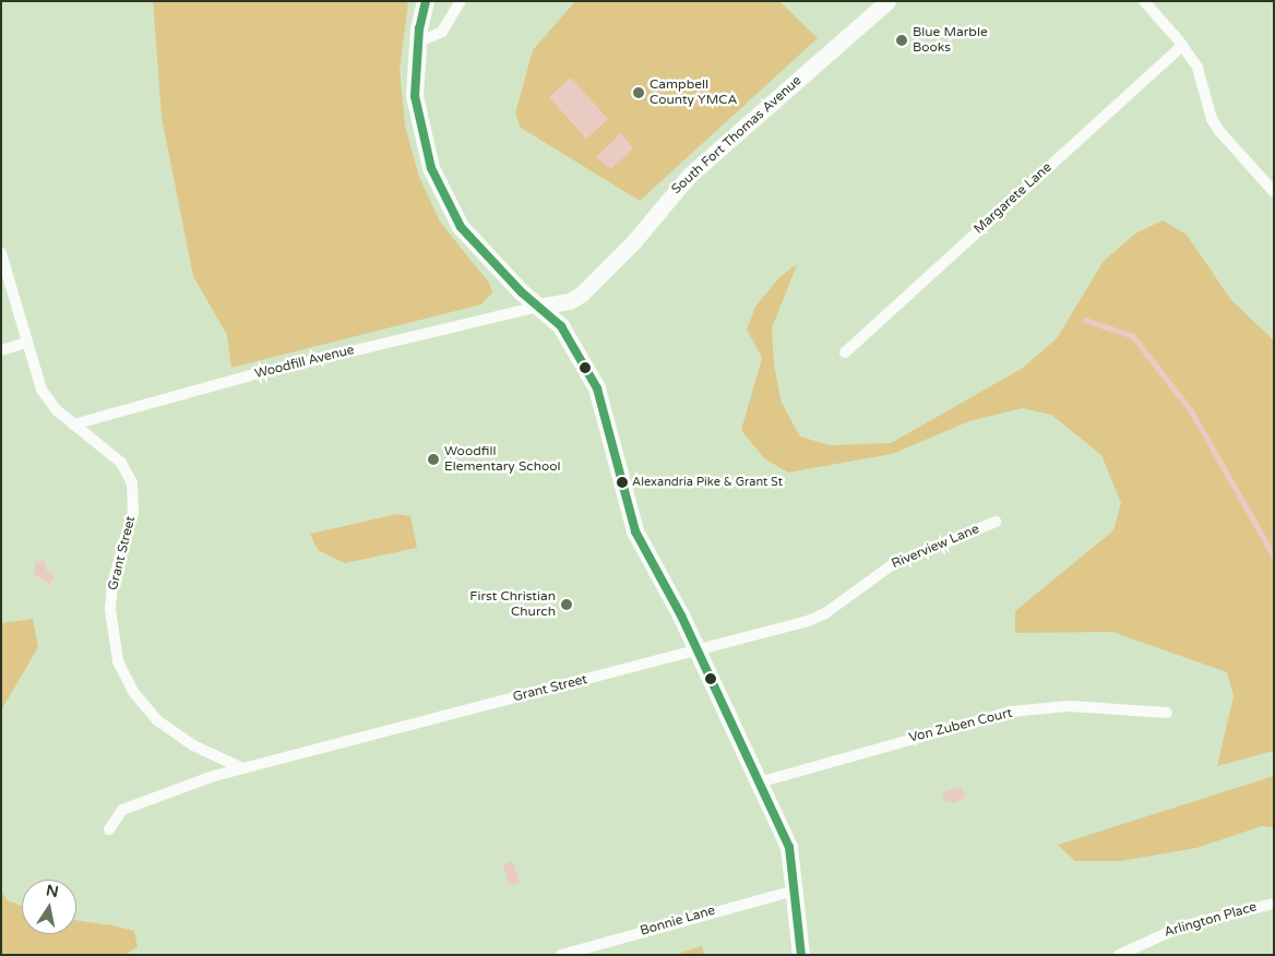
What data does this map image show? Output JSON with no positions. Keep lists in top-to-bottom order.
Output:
{
  "streets": {
    "main road": ["South Fort Thomas Avenue"],
    "street": [
      "Margarete Lane",
      "Woodfill Avenue",
      "Riverview Lane",
      "Grant Street",
      "Von Zuben Court",
      "Arlington Place",
      "Bonnie Lane"
    ]
  },
  "crossings": [
    ["South Fort Thomas Avenue", "Woodfill Avenue"],
    ["Woodfill Avenue", "Grant Street"],
    ["Riverview Lane", "Grant Street"]
  ],
  "places": [
    "Blue Marble Books",
    "Campbell County YMCA",
    "Woodfill Elementary School",
    "Alexandria Pike & Grant St",
    "First Christian Church"
  ],
  "north": "top"
}
